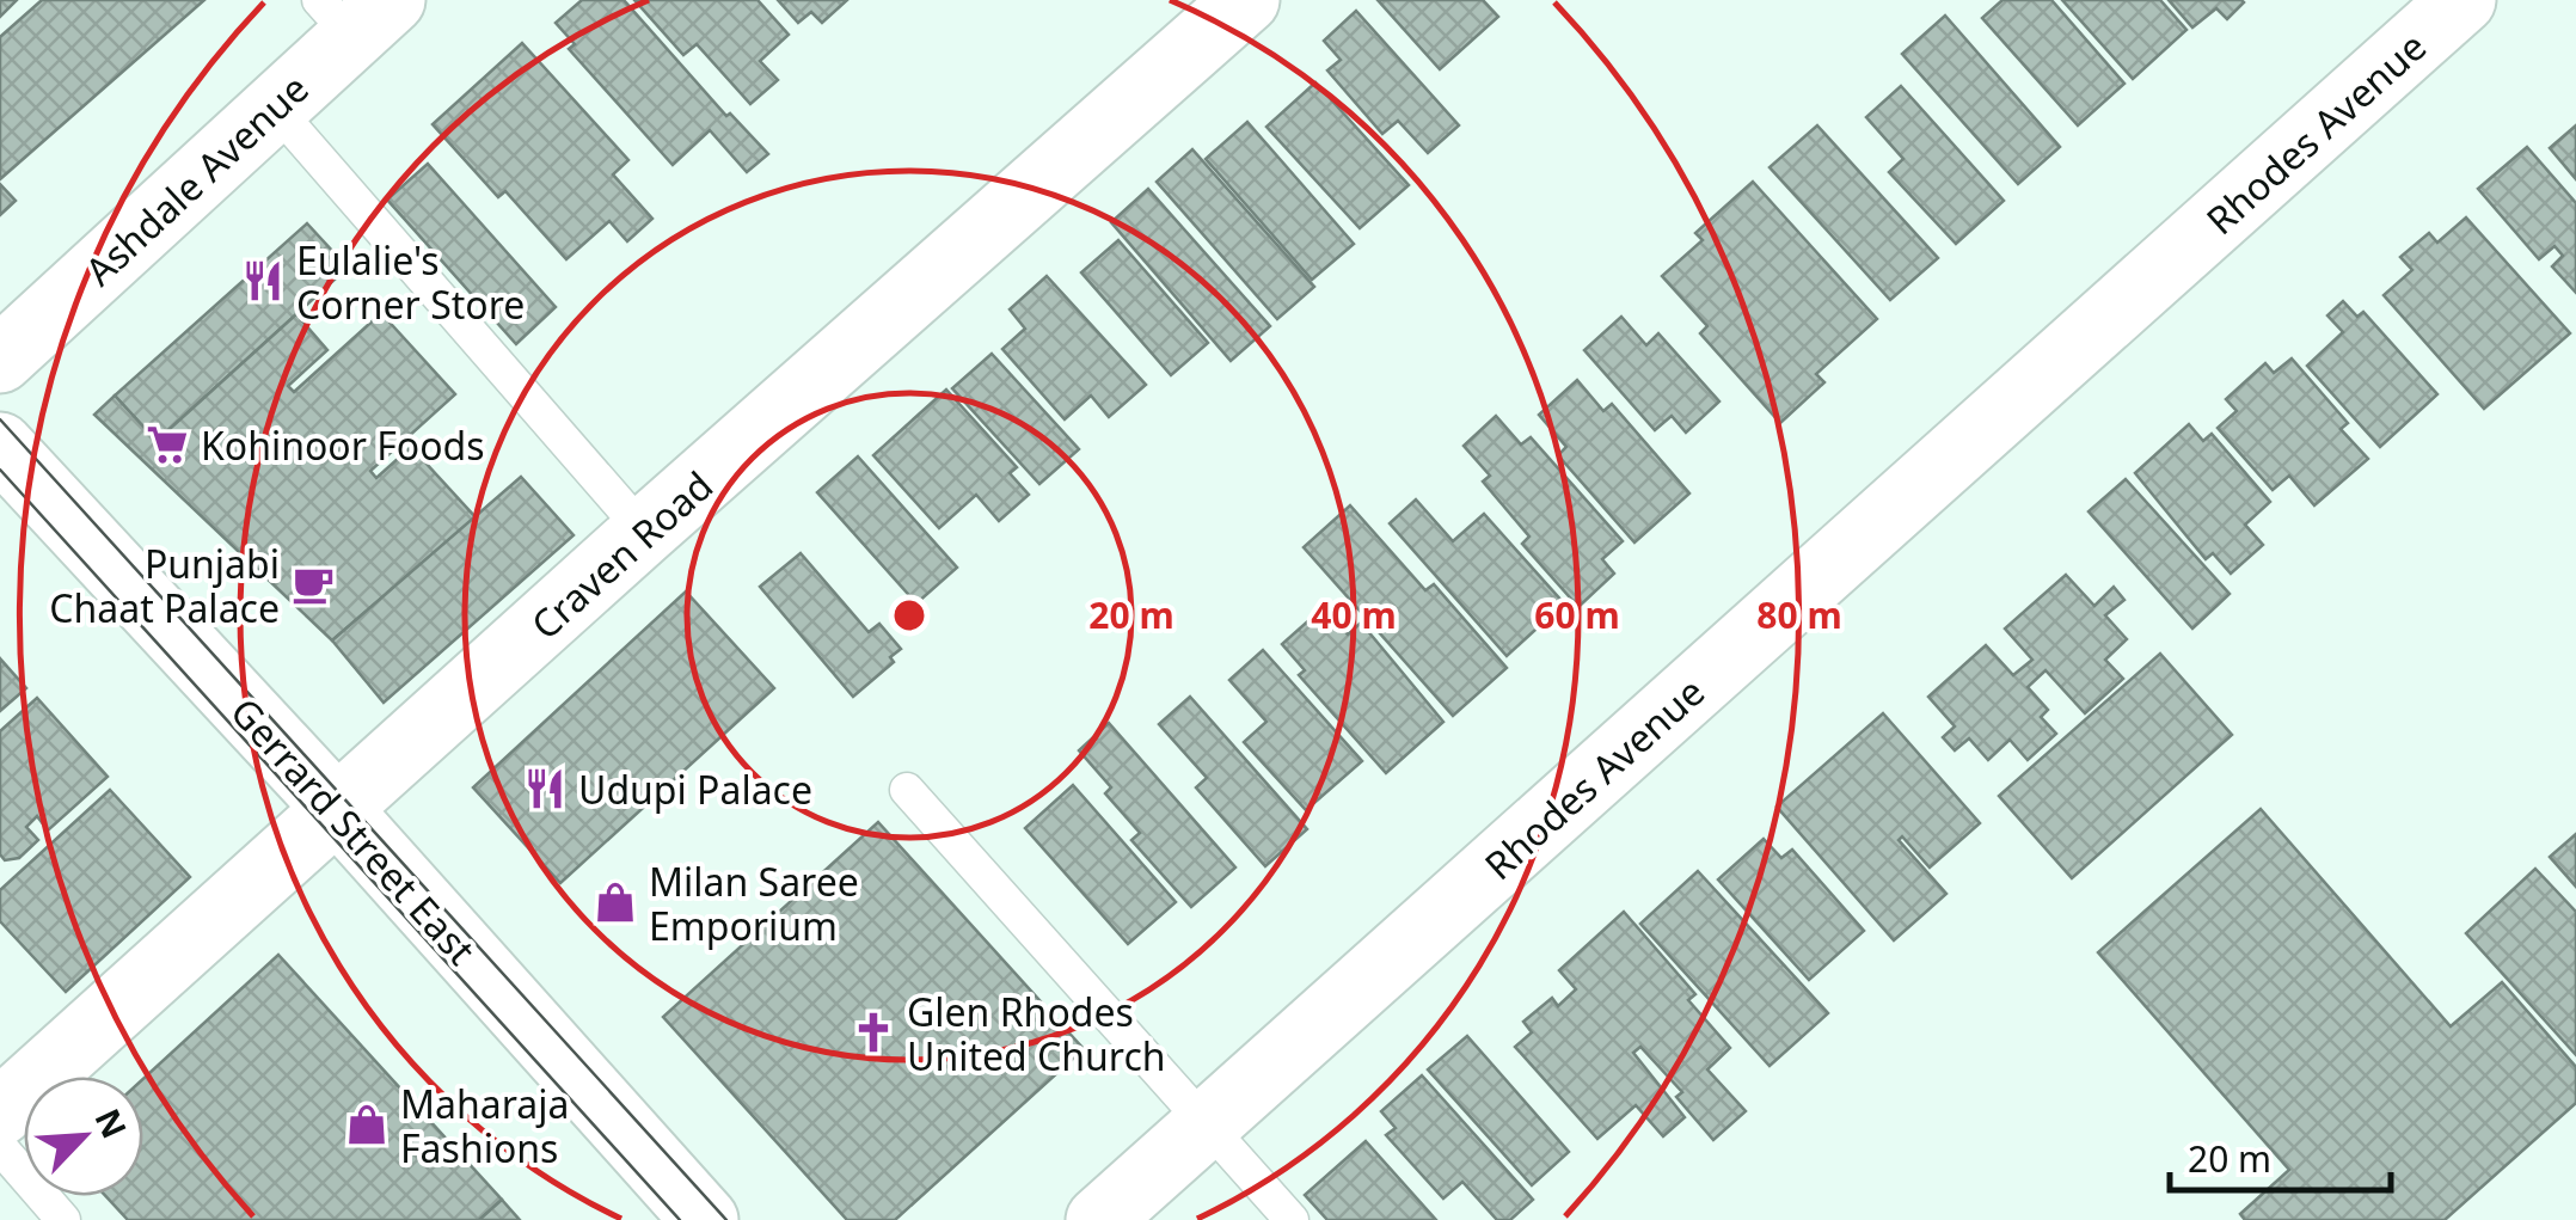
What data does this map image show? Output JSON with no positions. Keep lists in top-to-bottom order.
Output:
{
  "streets": {
    "street": [
      "Rhodes Avenue",
      "Ashdale Avenue",
      "Craven Road",
      "Gerrard Street East"
    ]
  },
  "crossings": [
    ["Craven Road", "Gerrard Street East"]
  ],
  "places": {
    "restaurant": ["Eulalie's Corner Store", "Udupi Palace"],
    "supermarket": ["Kohinoor Foods"],
    "cafe": ["Punjabi Chaat Palace"],
    "shop": ["Milan Saree Emporium", "Maharaja Fashions"],
    "church": ["Glen Rhodes United Church"]
  },
  "scale_bar": "20 m",
  "north": "top right",
  "rings": [
    "20 m",
    "40 m",
    "60 m",
    "80 m"
  ]
}
